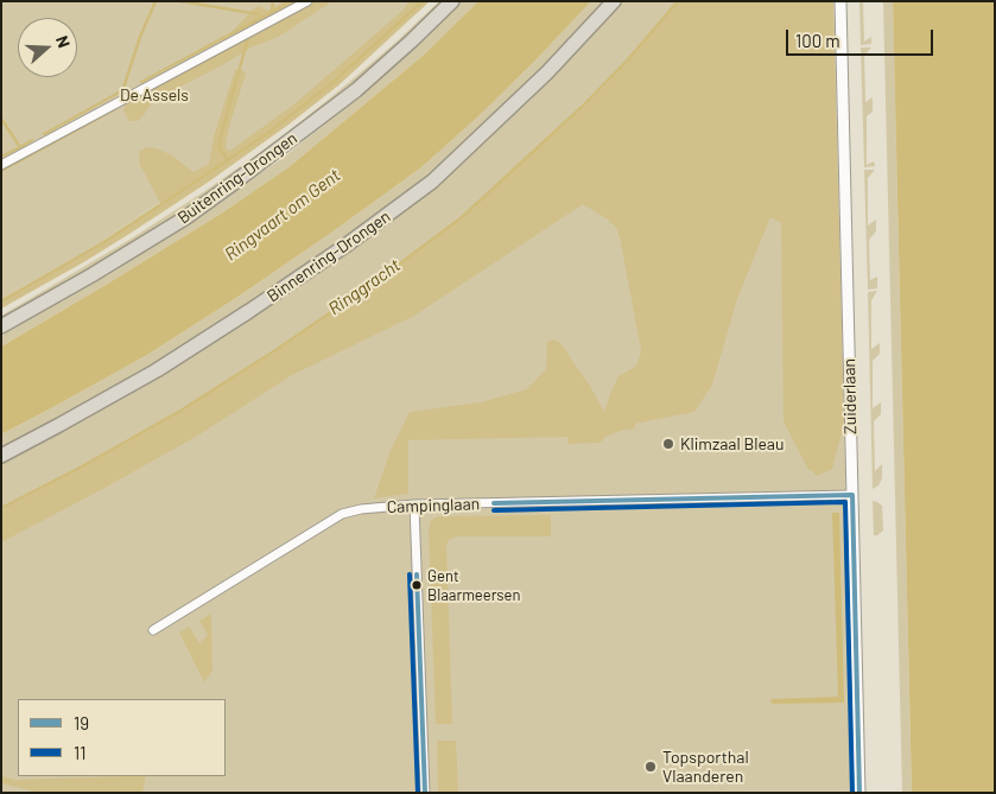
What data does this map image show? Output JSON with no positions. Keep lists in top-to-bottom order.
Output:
{
  "streets": {
    "highway": ["Buitenring-Drongen", "Binnenring-Drongen"],
    "street": ["Zuiderlaan", "Campinglaan"]
  },
  "crossings": [
    ["Zuiderlaan", "Campinglaan"]
  ],
  "water": ["Ringvaart om Gent", "Ringgracht"],
  "parks": ["De Assels"],
  "places": ["Klimzaal Bleau", "Gent Blaarmeersen", "Topsporthal Vlaanderen"],
  "lines": ["transit line 19", "transit line 11"],
  "legend": ["19", "11"],
  "scale_bar": "100 m",
  "north": "right"
}
